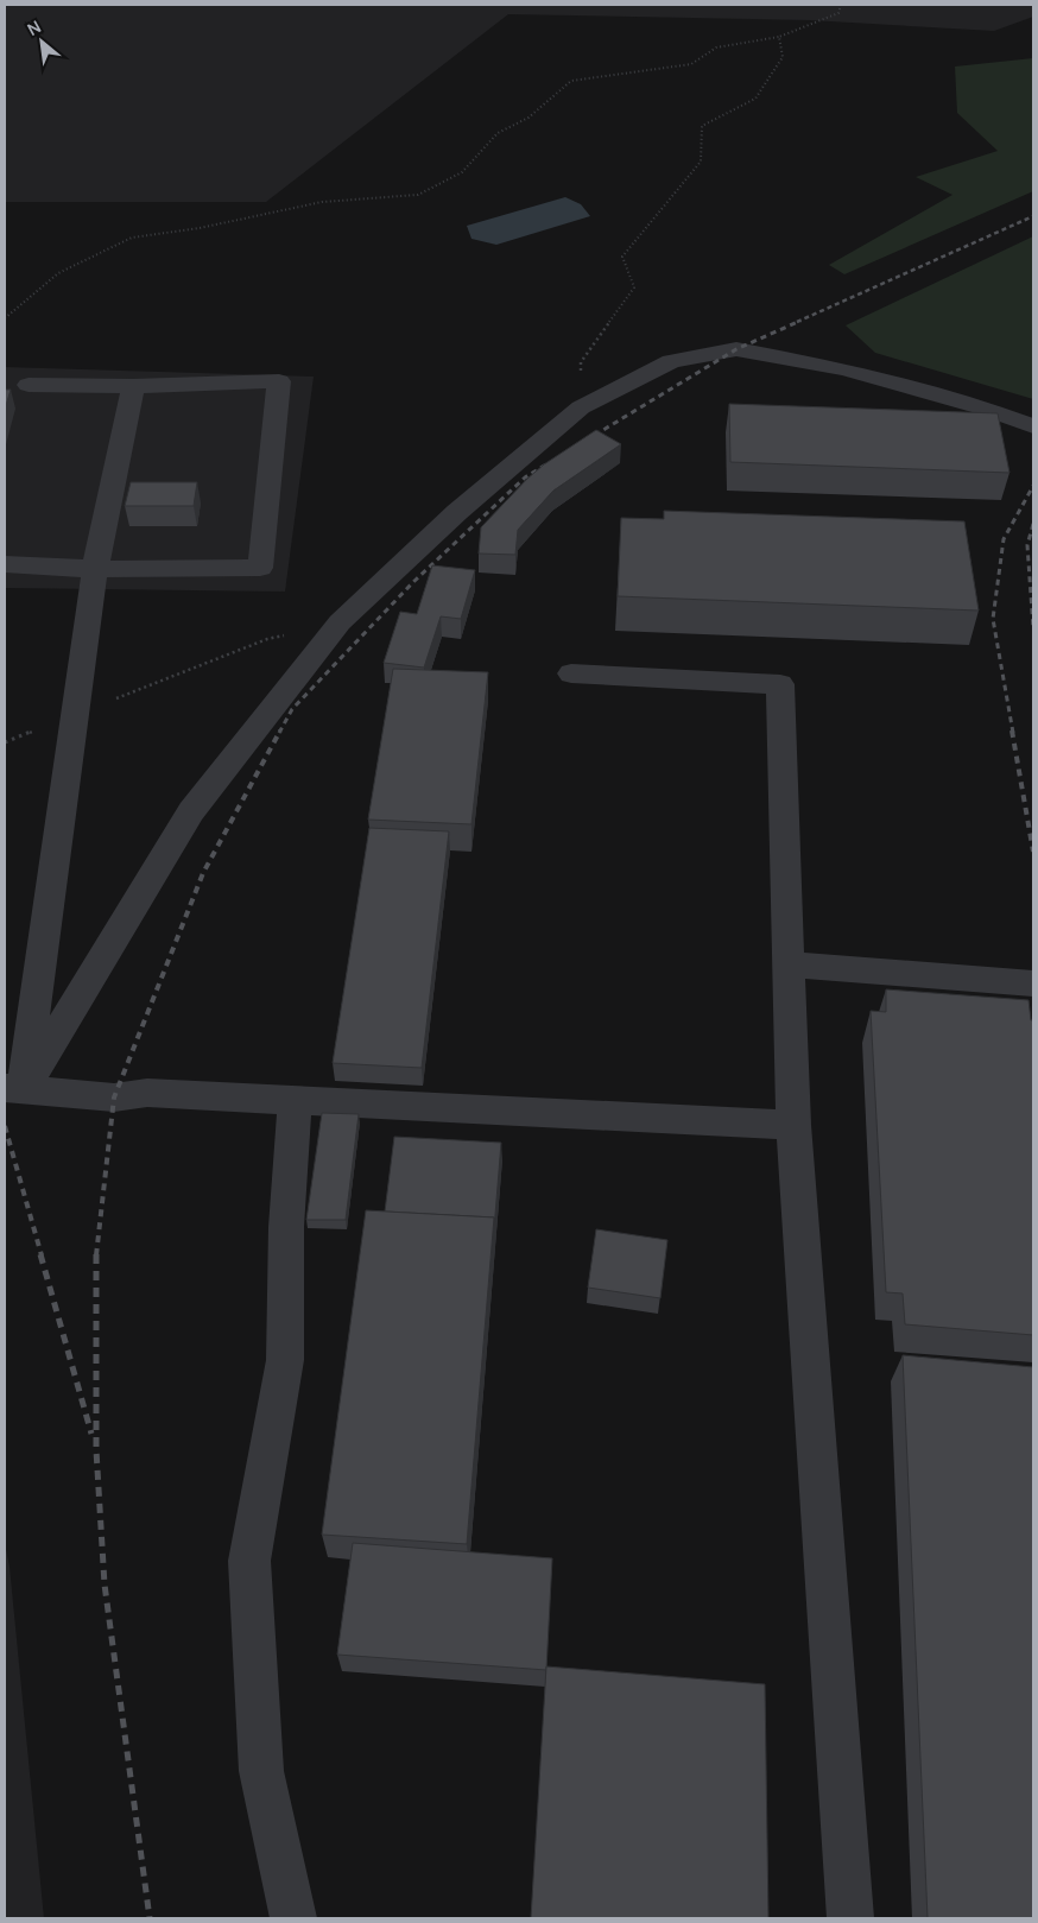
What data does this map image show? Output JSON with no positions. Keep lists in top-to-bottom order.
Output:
{
  "north": "top left"
}
